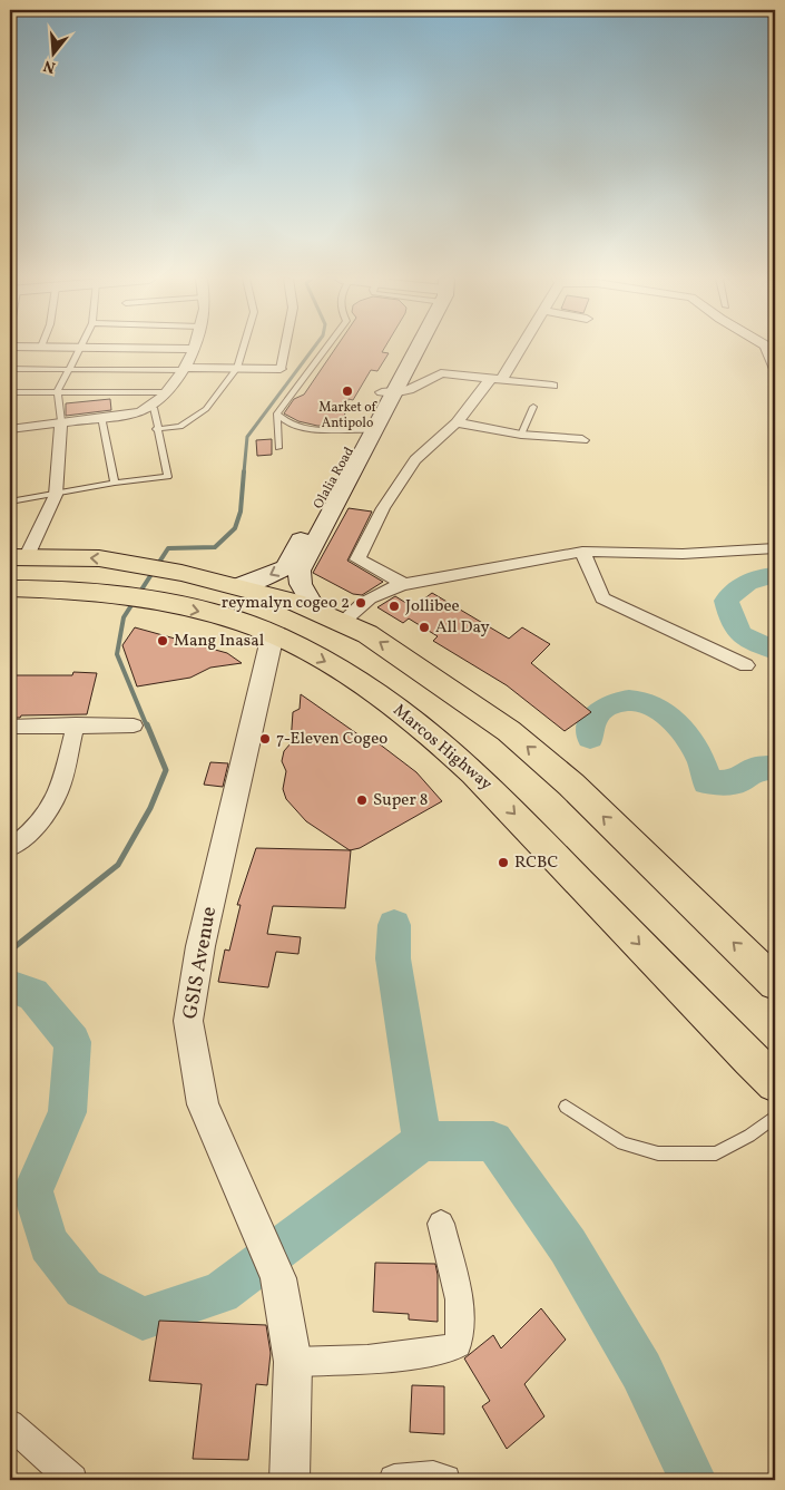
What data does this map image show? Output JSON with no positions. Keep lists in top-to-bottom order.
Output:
{
  "streets": {
    "main road": ["Olalia Road", "Marcos Highway"],
    "street": ["GSIS Avenue"]
  },
  "crossings": [
    ["Marcos Highway", "GSIS Avenue"]
  ],
  "one_way": ["Olalia Road"],
  "places": [
    "Market of Antipolo",
    "reymalyn cogeo 2",
    "Jollibee",
    "All Day",
    "Mang Inasal",
    "7-Eleven Cogeo",
    "Super 8",
    "RCBC"
  ],
  "north": "bottom"
}
